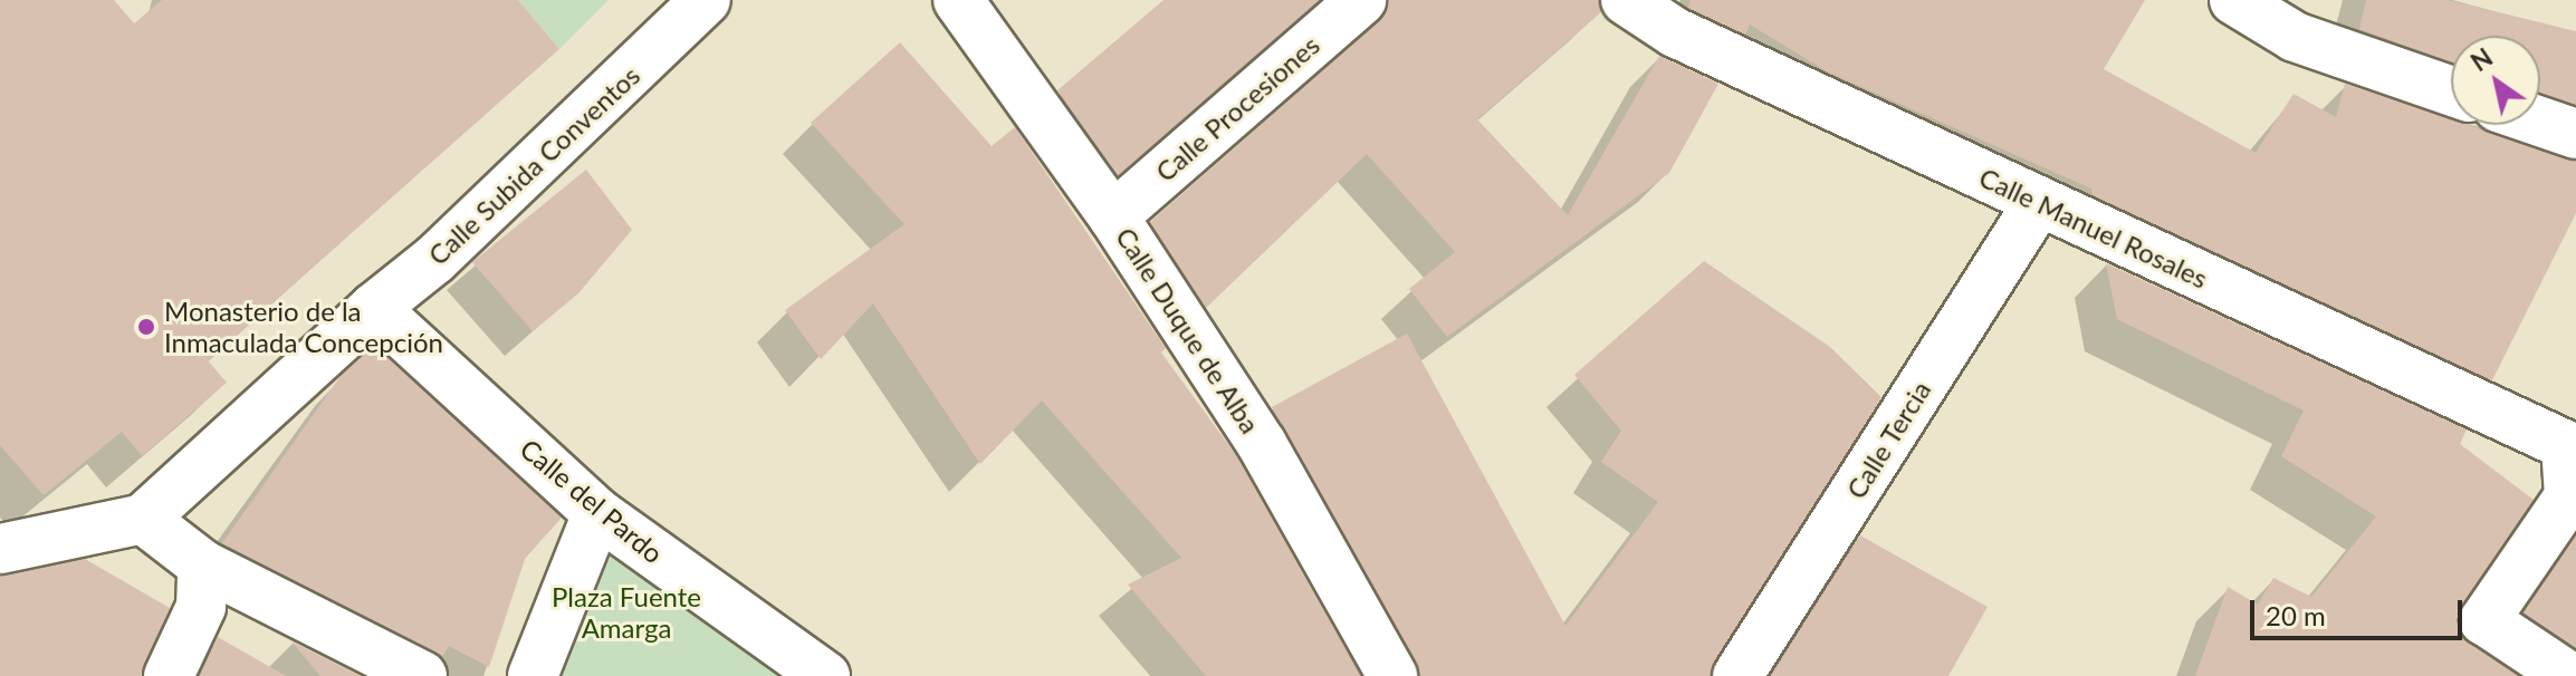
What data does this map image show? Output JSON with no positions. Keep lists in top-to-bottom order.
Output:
{
  "streets": {
    "street": [
      "Calle Procesiones",
      "Calle Subida Conventos",
      "Calle Manuel Rosales",
      "Calle Duque de Alba",
      "Calle Tercia",
      "Calle del Pardo"
    ]
  },
  "crossings": [
    ["Calle Procesiones", "Calle Duque de Alba"],
    ["Calle Subida Conventos", "Calle del Pardo"],
    ["Calle Manuel Rosales", "Calle Tercia"]
  ],
  "parks": ["Plaza Fuente Amarga"],
  "places": ["Monasterio de la Inmaculada Concepción"],
  "scale_bar": "20 m",
  "north": "top left"
}
